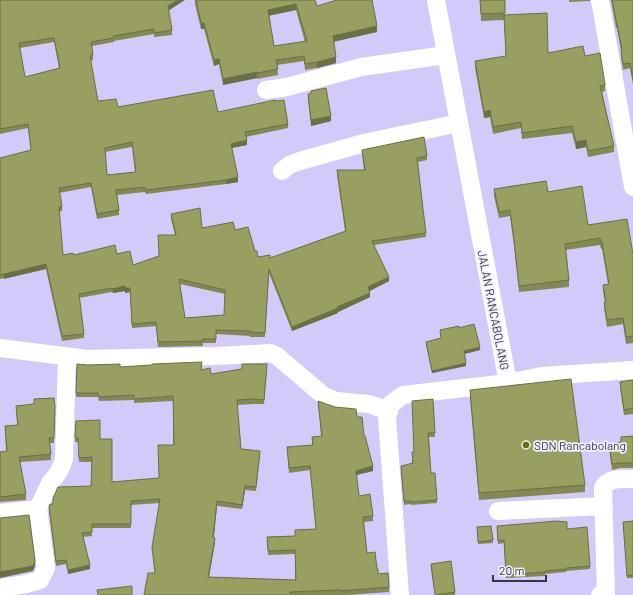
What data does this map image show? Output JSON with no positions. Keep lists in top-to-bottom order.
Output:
{
  "streets": {
    "street": ["JALAN RANCABOLANG"]
  },
  "places": ["SDN Rancabolang"],
  "scale_bar": "20 m"
}
